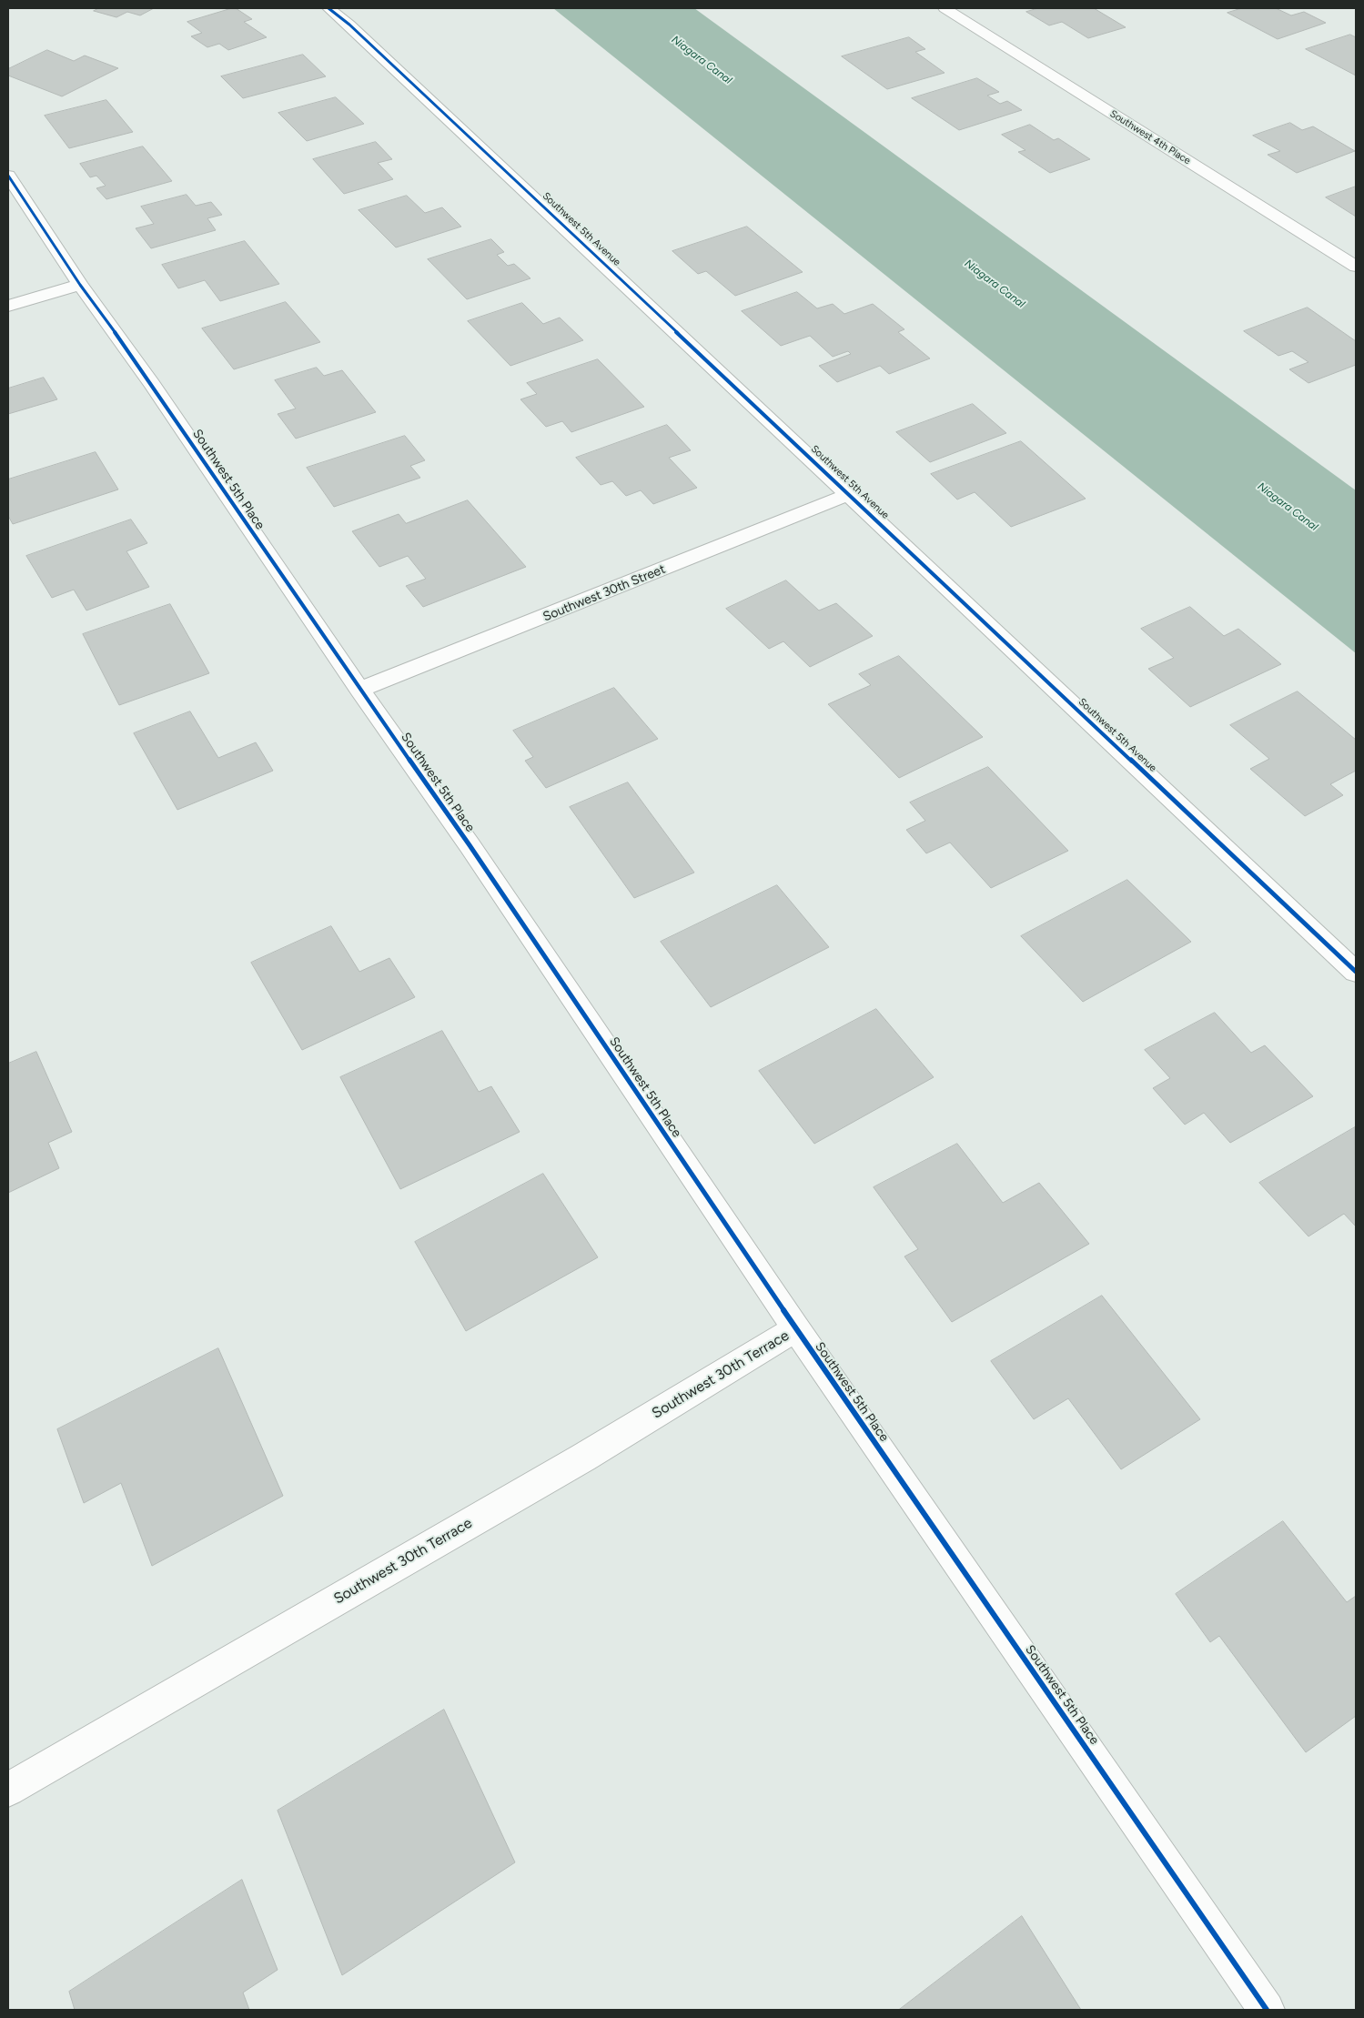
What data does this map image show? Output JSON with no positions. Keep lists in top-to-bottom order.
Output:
{
  "streets": {
    "street": [
      "Southwest 4th Place",
      "Southwest 5th Avenue",
      "Southwest 5th Place",
      "Southwest 30th Street",
      "Southwest 30th Terrace"
    ]
  },
  "crossings": [
    ["Southwest 5th Avenue", "Southwest 30th Street"],
    ["Southwest 5th Place", "Southwest 30th Street"],
    ["Southwest 5th Place", "Southwest 30th Terrace"]
  ],
  "water": ["Niagara Canal"]
}
